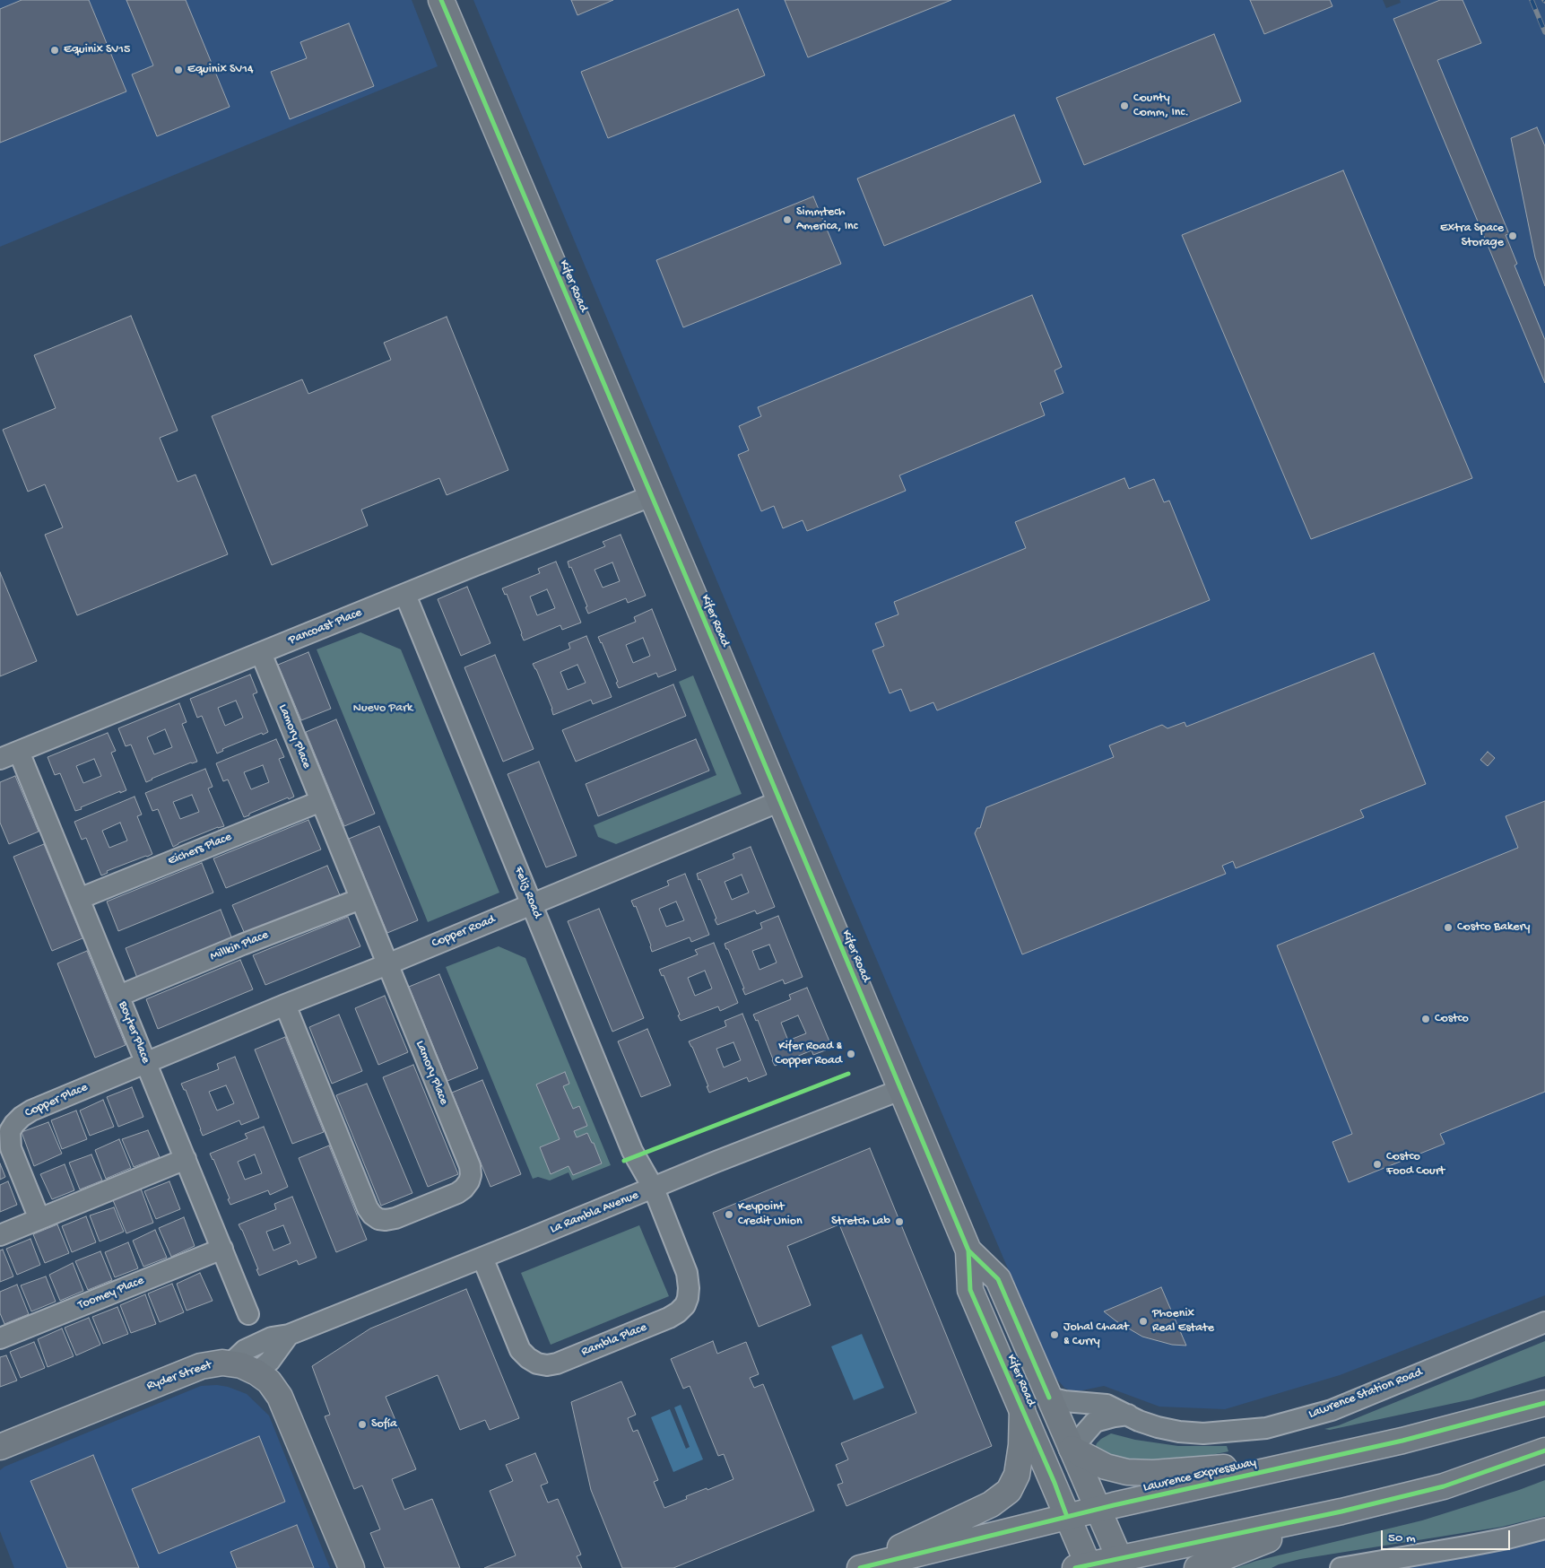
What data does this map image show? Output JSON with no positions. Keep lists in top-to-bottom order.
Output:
{
  "streets": {
    "main road": ["Kifer Road", "Ryder Street", "Lawrence Expressway"],
    "street": [
      "Pancoast Place",
      "Lamory Place",
      "Eichers Place",
      "Feliz Road",
      "Copper Road",
      "Millkin Place",
      "Boyter Place",
      "Copper Place",
      "La Rambla Avenue",
      "Toomey Place",
      "Rambla Place",
      "Lawrence Station Road"
    ]
  },
  "crossings": [
    ["Kifer Road", "Pancoast Place"],
    ["Kifer Road", "Copper Road"],
    ["Kifer Road", "La Rambla Avenue"],
    ["Kifer Road", "Lawrence Station Road"],
    ["Kifer Road", "Lawrence Expressway"],
    ["Pancoast Place", "Lamory Place"],
    ["Pancoast Place", "Feliz Road"],
    ["Pancoast Place", "Boyter Place"],
    ["Lamory Place", "Eichers Place"],
    ["Lamory Place", "Copper Road"],
    ["Lamory Place", "Millkin Place"],
    ["Eichers Place", "Boyter Place"],
    ["Feliz Road", "Copper Road"],
    ["Feliz Road", "La Rambla Avenue"],
    ["Feliz Road", "Rambla Place"],
    ["Copper Road", "Boyter Place"],
    ["Copper Road", "Copper Place"],
    ["Millkin Place", "Boyter Place"],
    ["Boyter Place", "Copper Place"],
    ["Boyter Place", "Toomey Place"],
    ["La Rambla Avenue", "Rambla Place"],
    ["La Rambla Avenue", "Ryder Street"]
  ],
  "parks": ["Nuevo Park"],
  "places": [
    "Equinix SV15",
    "Equinix SV14",
    "County Comm, Inc.",
    "Simmtech America, Inc",
    "Extra Space Storage",
    "Costco Bakery",
    "Costco",
    "Kifer Road & Copper Road",
    "Costco Food Court",
    "Keypoint Credit Union",
    "Stretch Lab",
    "Phoenix Real Estate",
    "Johal Chaat & Curry",
    "Sofía"
  ],
  "scale_bar": "50 m"
}
